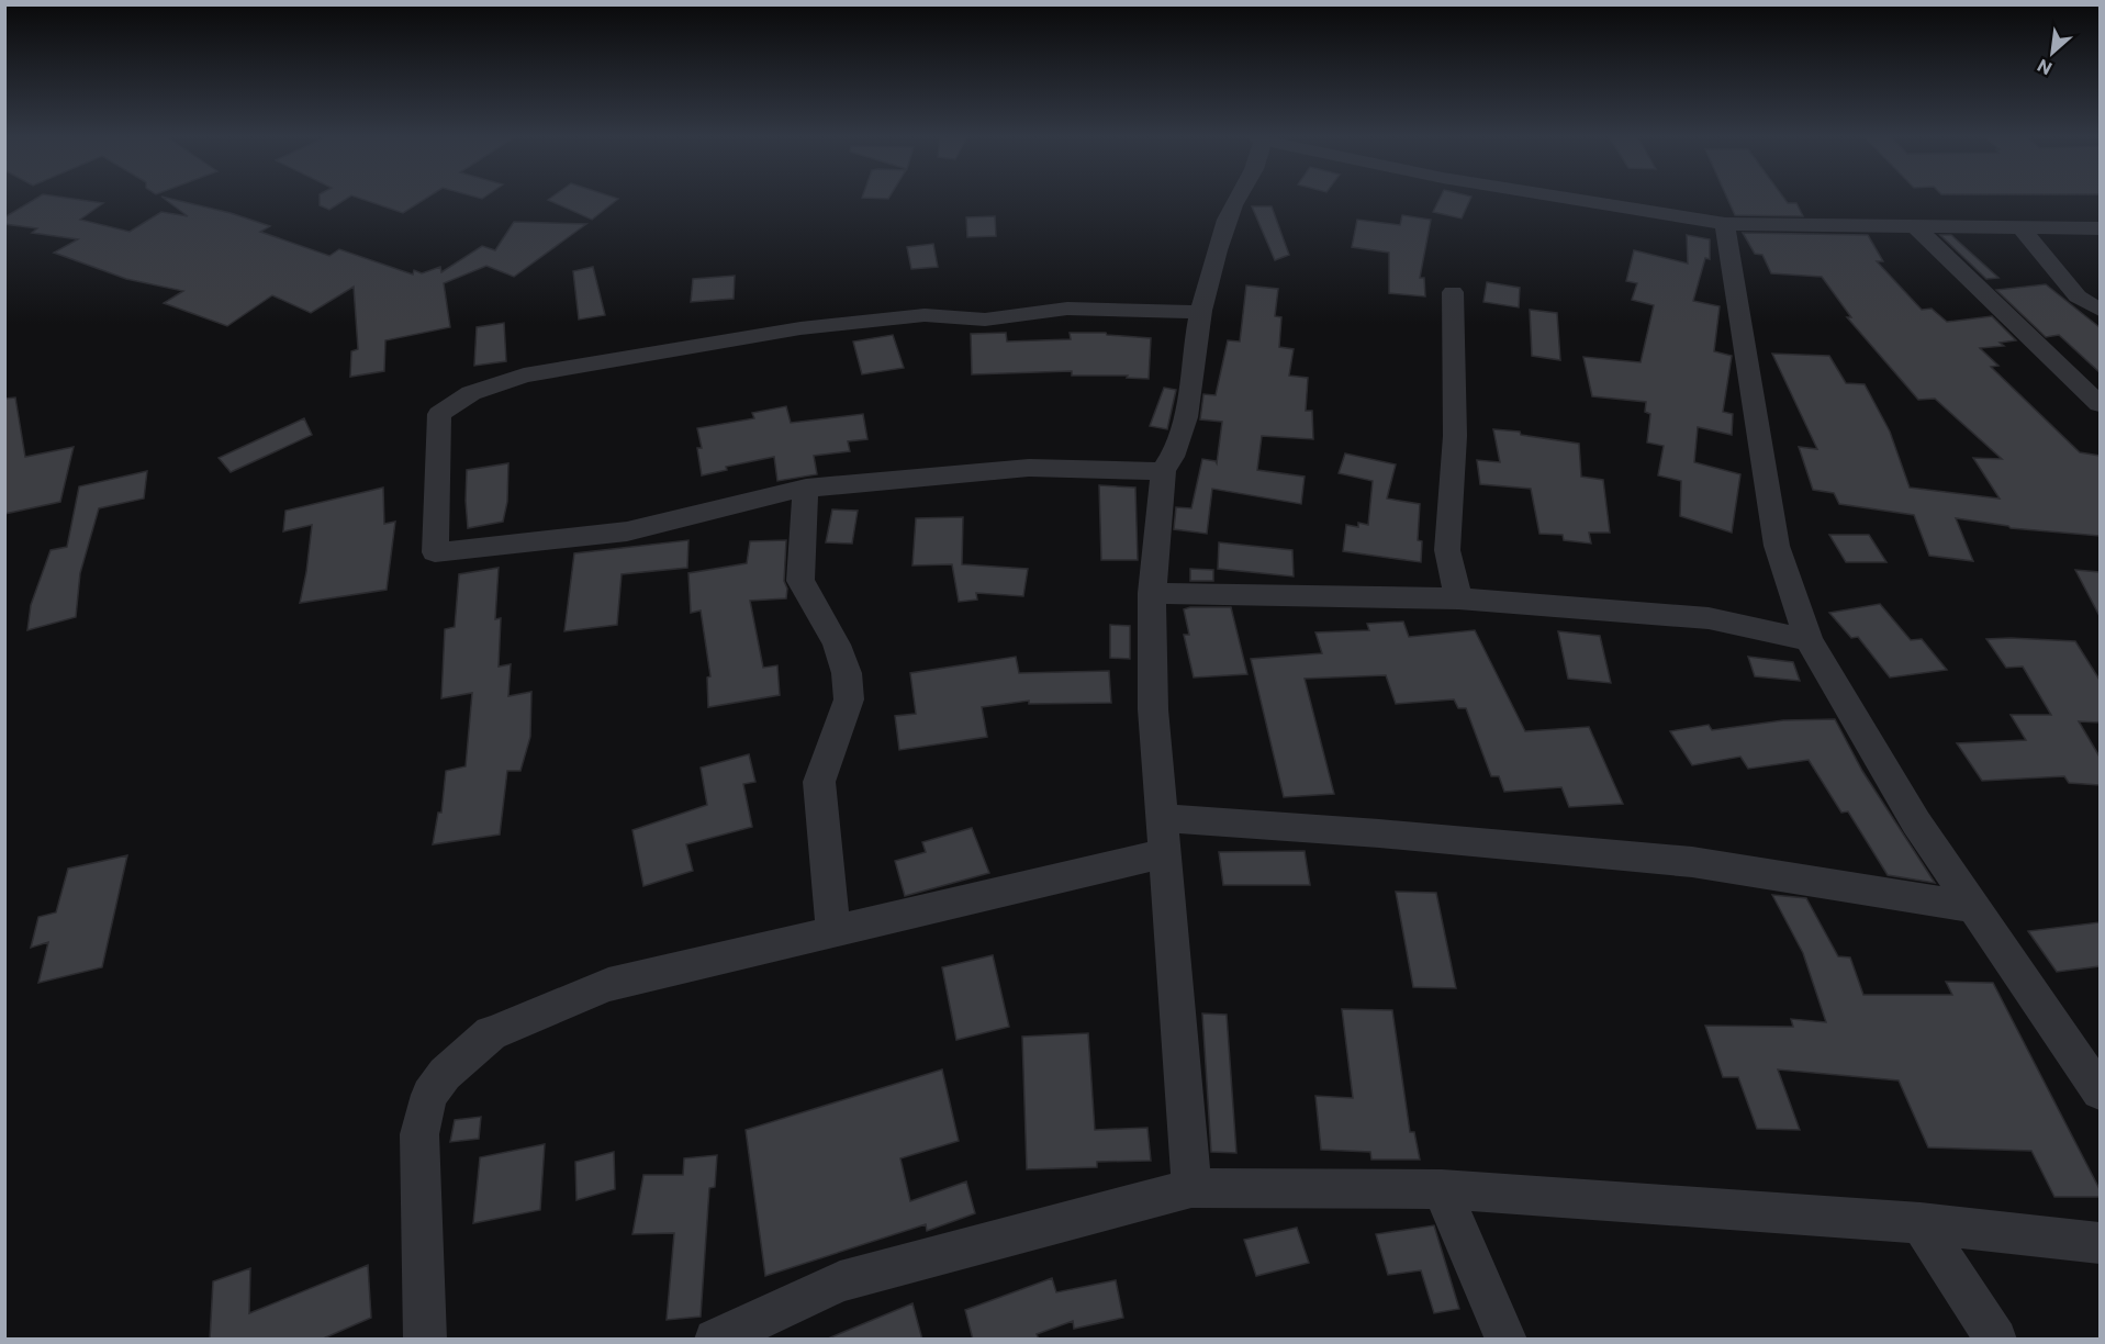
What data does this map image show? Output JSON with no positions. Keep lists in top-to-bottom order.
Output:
{
  "north": "bottom left"
}
